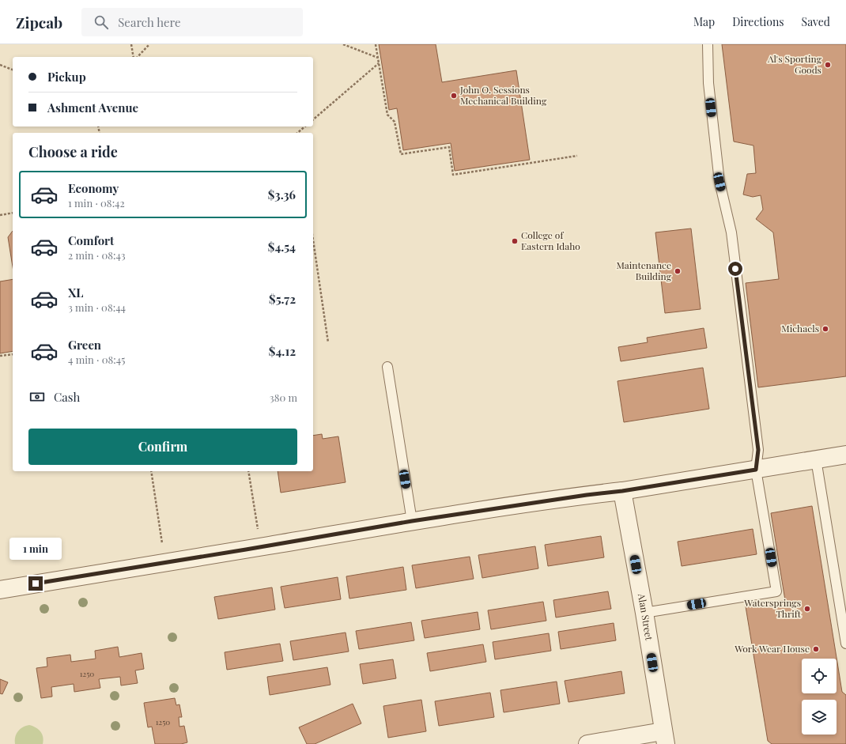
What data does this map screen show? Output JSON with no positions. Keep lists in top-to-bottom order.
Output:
{
  "streets": {
    "street": ["Alan Street"]
  },
  "places": [
    "Al's Sporting Goods",
    "John O. Sessions Mechanical Building",
    "College of Eastern Idaho",
    "Maintenance Building",
    "Michaels",
    "Watersprings Thrift",
    "Work Wear House"
  ],
  "house_numbers": ["1250", "1250"],
  "page": {
    "header": "Zipcab",
    "search": "Search here",
    "nav": ["Map", "Directions", "Saved"],
    "banner": ["Pickup", "Ashment Avenue"],
    "heading": "Choose a ride",
    "list": [
      {
        "name": "Economy",
        "note": "1 min · 08:42",
        "value": "$3.36"
      },
      {
        "name": "Comfort",
        "note": "2 min · 08:43",
        "value": "$4.54"
      },
      {
        "name": "XL",
        "note": "3 min · 08:44",
        "value": "$5.72"
      },
      {
        "name": "Green",
        "note": "4 min · 08:45",
        "value": "$4.12"
      }
    ],
    "pay": ["Cash", "380 m"],
    "buttons": "Confirm",
    "bubble": "1 min"
  }
}
